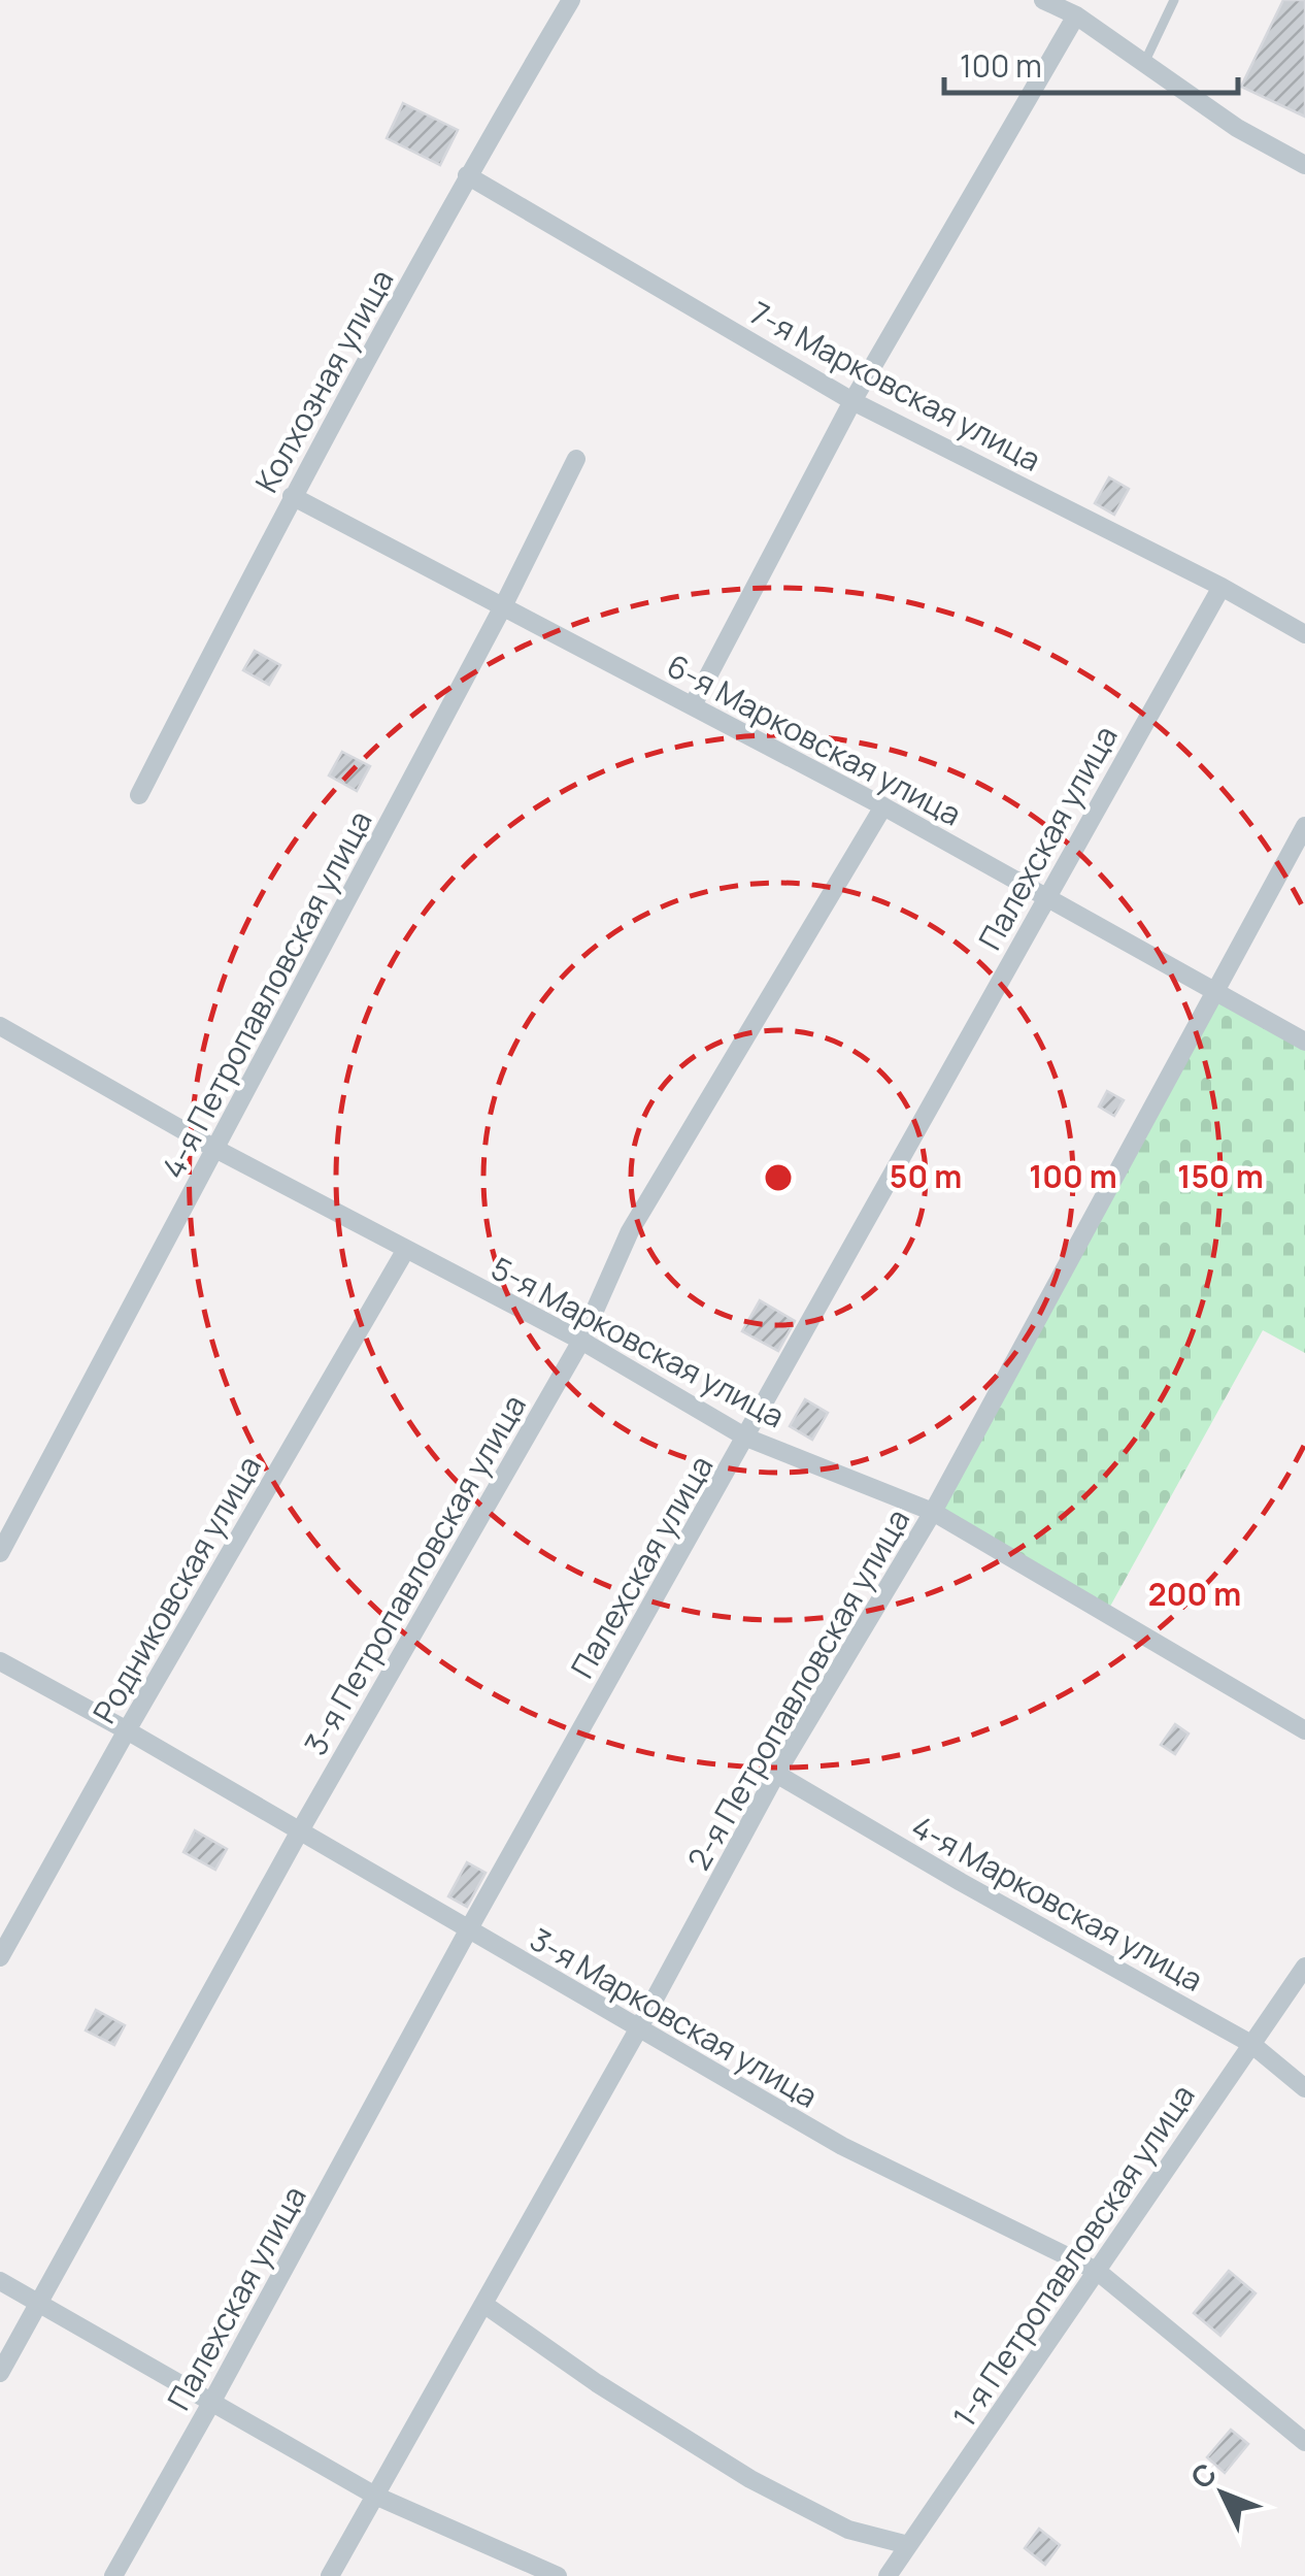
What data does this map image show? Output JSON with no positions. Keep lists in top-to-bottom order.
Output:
{
  "streets": {
    "street": [
      "Колхозная улица",
      "7-я Марковская улица",
      "6-я Марковская улица",
      "Палехская улица",
      "4-я Петропавловская улица",
      "5-я Марковская улица",
      "3-я Петропавловская улица",
      "Родниковская улица",
      "2-я Петропавловская улица",
      "4-я Марковская улица",
      "3-я Марковская улица",
      "1-я Петропавловская улица"
    ]
  },
  "crossings": [
    ["Колхозная улица", "7-я Марковская улица"],
    ["Колхозная улица", "6-я Марковская улица"],
    ["7-я Марковская улица", "Палехская улица"],
    ["6-я Марковская улица", "Палехская улица"],
    ["6-я Марковская улица", "4-я Петропавловская улица"],
    ["6-я Марковская улица", "3-я Петропавловская улица"],
    ["6-я Марковская улица", "2-я Петропавловская улица"],
    ["Палехская улица", "5-я Марковская улица"],
    ["Палехская улица", "3-я Марковская улица"],
    ["4-я Петропавловская улица", "5-я Марковская улица"],
    ["5-я Марковская улица", "3-я Петропавловская улица"],
    ["5-я Марковская улица", "Родниковская улица"],
    ["5-я Марковская улица", "2-я Петропавловская улица"],
    ["3-я Петропавловская улица", "3-я Марковская улица"],
    ["Родниковская улица", "3-я Марковская улица"],
    ["2-я Петропавловская улица", "4-я Марковская улица"],
    ["2-я Петропавловская улица", "3-я Марковская улица"],
    ["4-я Марковская улица", "1-я Петропавловская улица"],
    ["3-я Марковская улица", "1-я Петропавловская улица"]
  ],
  "scale_bar": "100 m",
  "north": "top left",
  "rings": [
    "50 m",
    "100 m",
    "150 m",
    "200 m"
  ]
}
